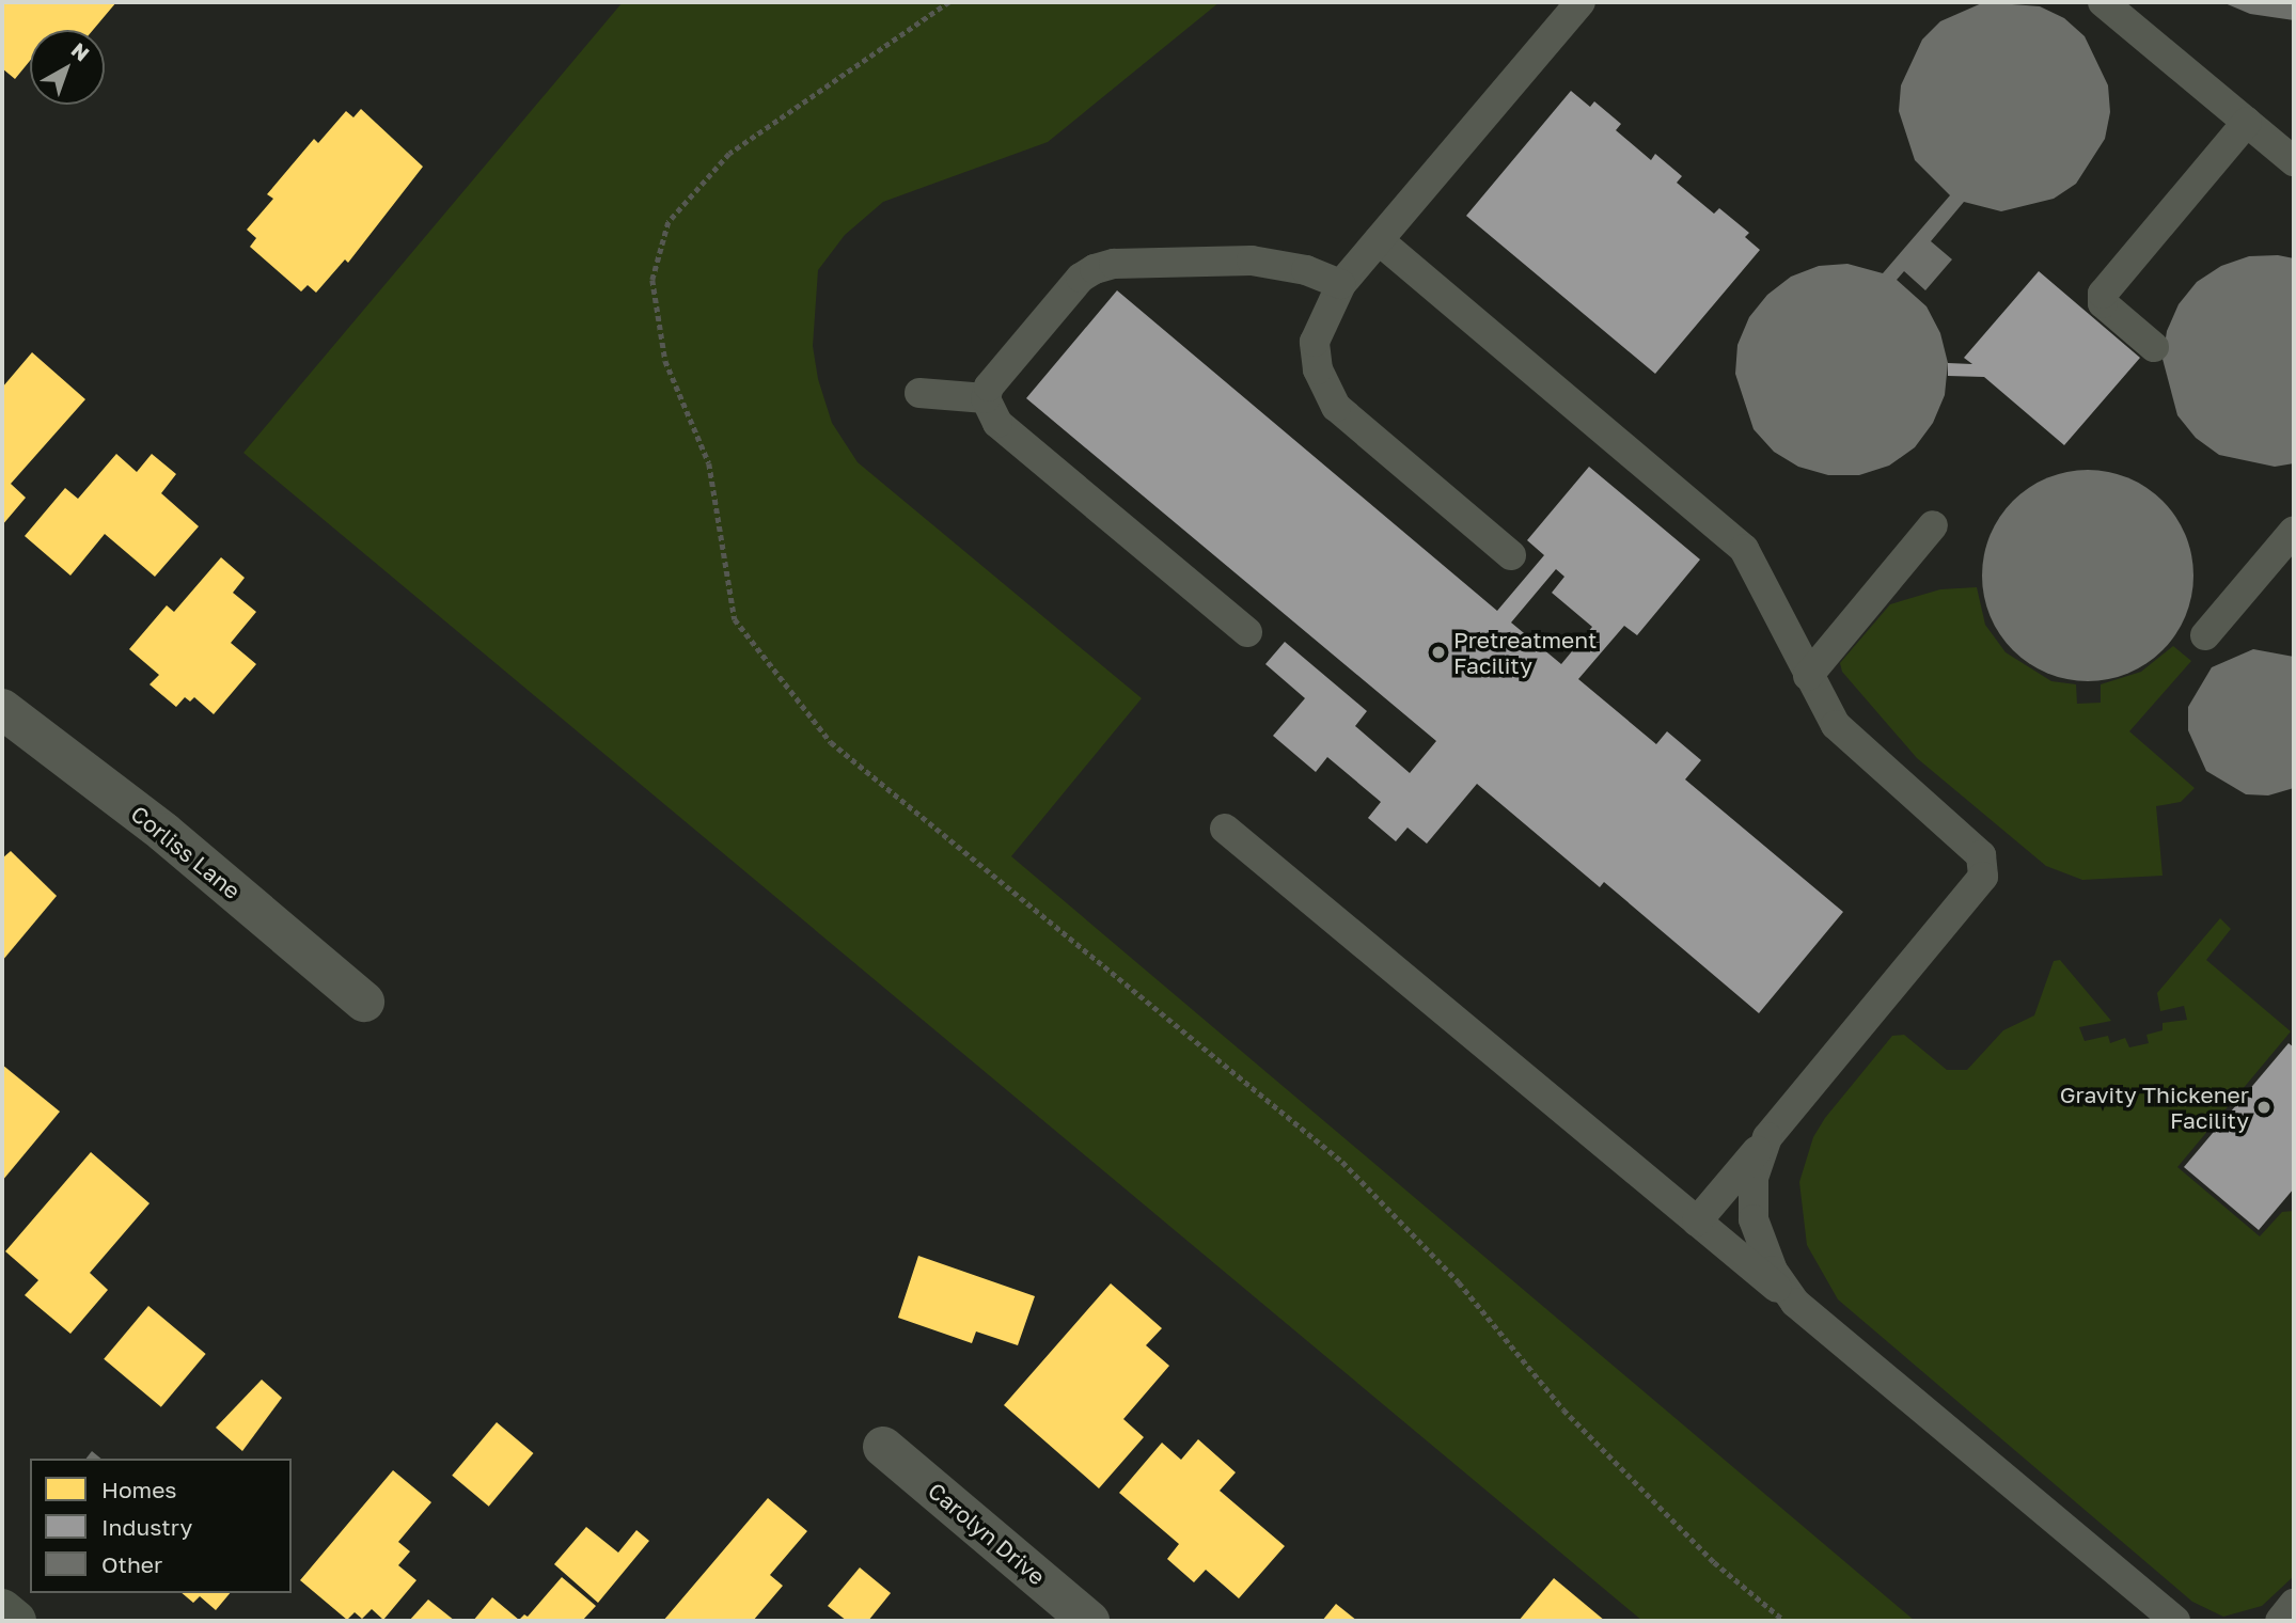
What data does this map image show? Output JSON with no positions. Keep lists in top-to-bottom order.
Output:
{
  "streets": {
    "street": ["Corliss Lane", "Carolyn Drive"]
  },
  "places": ["Pretreatment Facility", "Gravity Thickener Facility"],
  "legend": ["Homes", "Industry", "Other"],
  "north": "top right"
}
